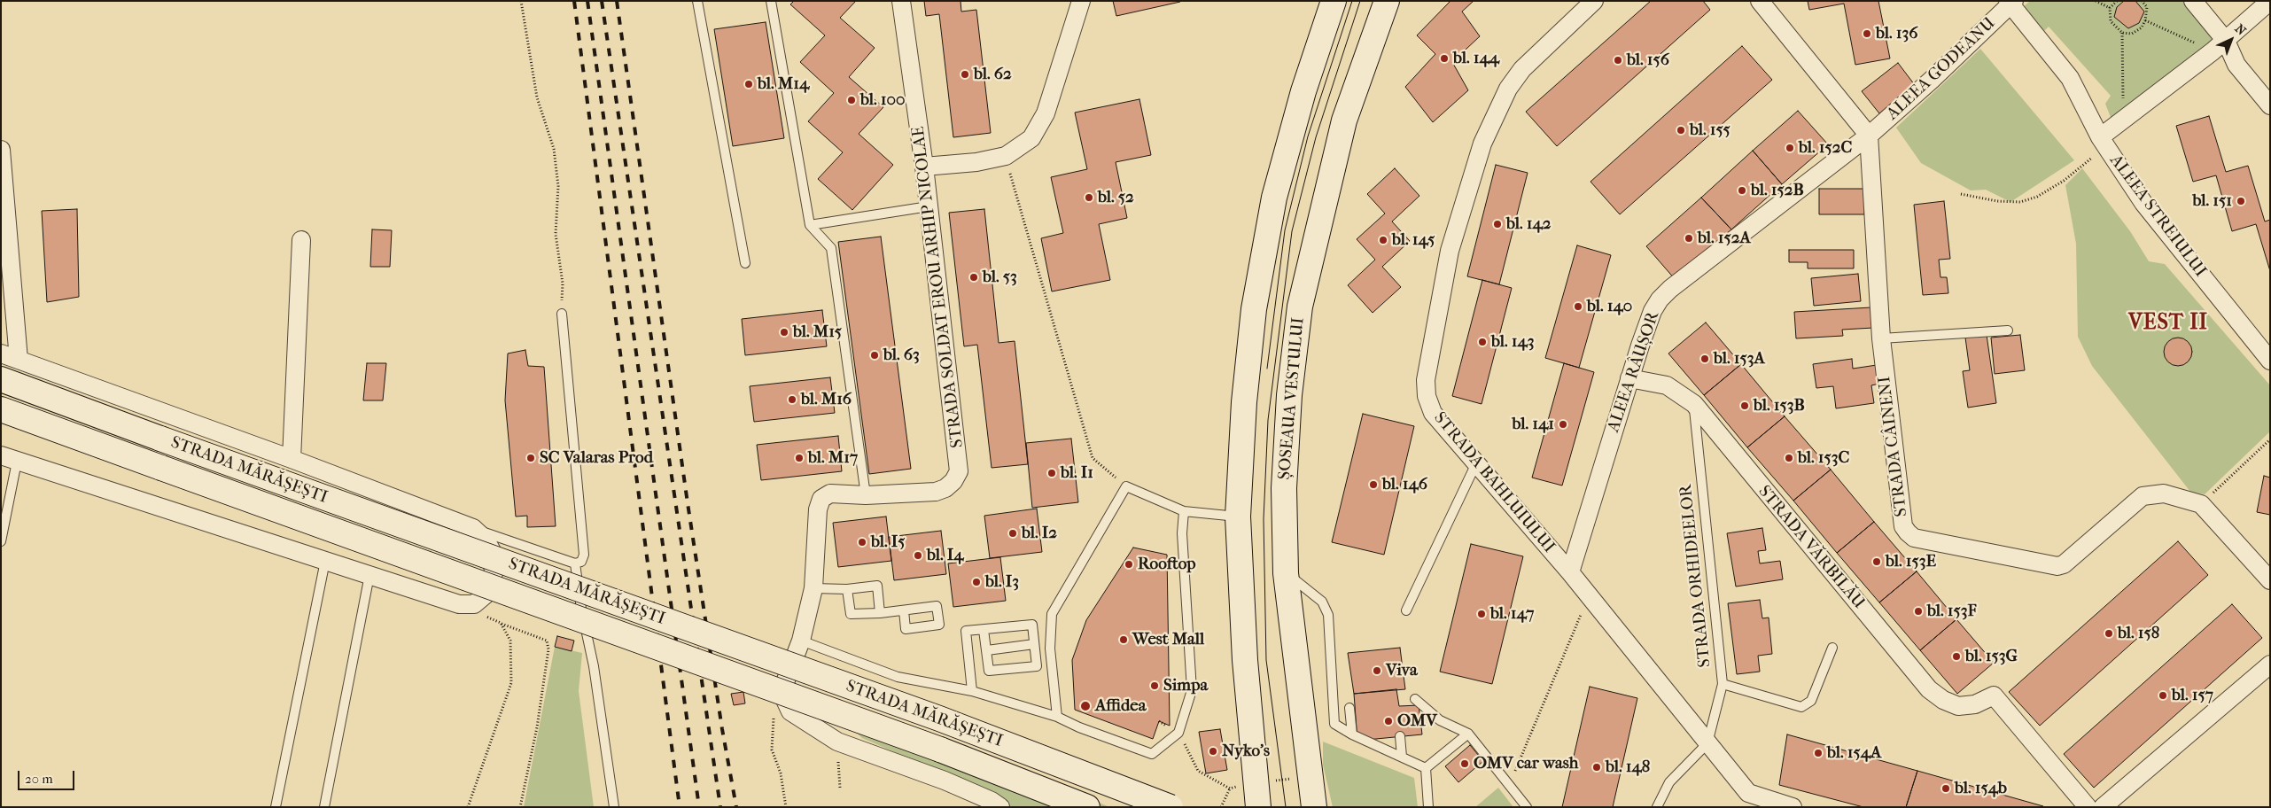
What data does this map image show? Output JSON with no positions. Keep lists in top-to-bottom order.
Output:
{
  "streets": {
    "main road": ["ȘOSEAUA VESTULUI", "STRADA MĂRĂȘEȘTI"],
    "street": [
      "ALEEA GODEANU",
      "ALEEA STREIULUI",
      "STRADA SOLDAT EROU ARHIP NICOLAE",
      "ALEEA RÂUȘOR",
      "STRADA CÂINENI",
      "STRADA BAHLUIULUI",
      "STRADA VĂRBILĂU"
    ],
    "lane": ["STRADA ORHIDEELOR"]
  },
  "crossings": [
    ["ALEEA GODEANU", "ALEEA STREIULUI"],
    ["ALEEA GODEANU", "ALEEA RÂUȘOR"],
    ["ALEEA GODEANU", "STRADA CÂINENI"],
    ["ALEEA RÂUȘOR", "STRADA CÂINENI"],
    ["ALEEA RÂUȘOR", "STRADA BAHLUIULUI"],
    ["ALEEA RÂUȘOR", "STRADA VĂRBILĂU"],
    ["STRADA BAHLUIULUI", "STRADA ORHIDEELOR"],
    ["STRADA VĂRBILĂU", "STRADA ORHIDEELOR"]
  ],
  "districts": ["VEST II"],
  "places": [
    "bl. 136",
    "bl. 144",
    "bl. 156",
    "bl. 62",
    "bl. M14",
    "bl. 100",
    "bl. 155",
    "bl. 152C",
    "bl. 152B",
    "bl. 52",
    "bl. 151",
    "bl. 142",
    "bl. 152A",
    "bl. 145",
    "bl. 53",
    "bl. 140",
    "bl. M15",
    "bl. 143",
    "bl. 63",
    "bl. 153A",
    "bl. M16",
    "bl. 153B",
    "bl. 141",
    "SC Valaras Prod",
    "bl. M17",
    "bl. 153C",
    "bl. I1",
    "bl. 146",
    "bl. I2",
    "bl. I5",
    "bl. I4",
    "bl. 153E",
    "Rooftop",
    "bl. I3",
    "bl. 153F",
    "bl. 147",
    "bl. 158",
    "West Mall",
    "bl. 153G",
    "Viva",
    "Simpa",
    "bl. 157",
    "Affidea",
    "OMV",
    "Nyko's",
    "bl. 154A",
    "OMV car wash",
    "bl. 148",
    "bl. 154b"
  ],
  "scale_bar": "20 m",
  "north": "top right"
}
